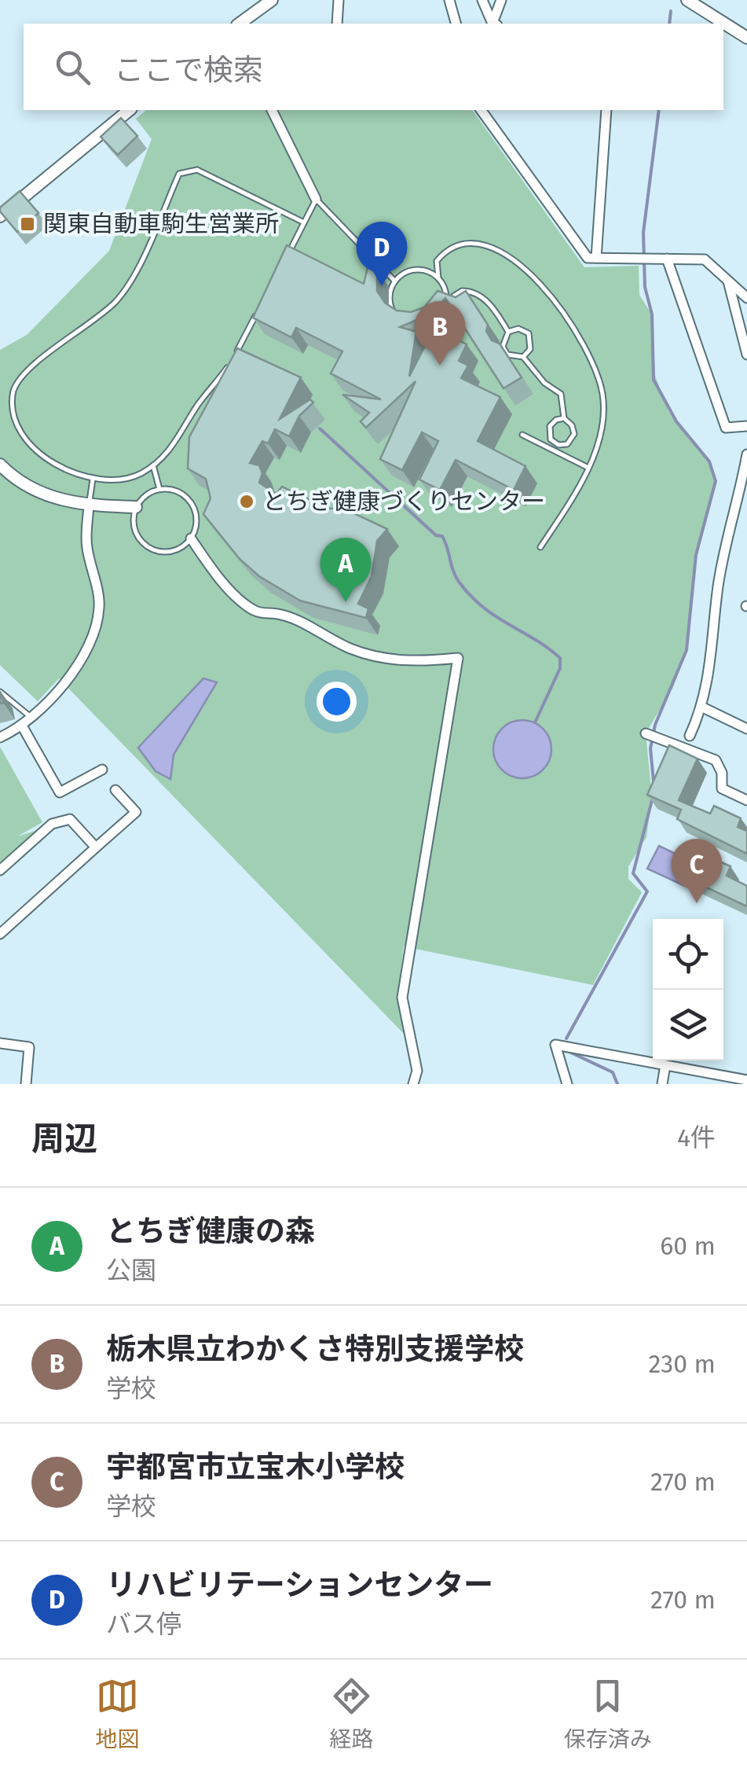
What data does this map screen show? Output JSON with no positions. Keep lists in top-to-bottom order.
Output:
{
  "places": {
    "transit": ["関東自動車駒生営業所"],
    "other": ["とちぎ健康づくりセンター"]
  },
  "page": {
    "search": "ここで検索",
    "pins": [
      "D",
      "B",
      "A",
      "C"
    ],
    "heading": ["周辺", "4件"],
    "list": [
      {
        "mark": "A",
        "name": "とちぎ健康の森",
        "note": "公園",
        "value": "60 m"
      },
      {
        "mark": "B",
        "name": "栃木県立わかくさ特別支援学校",
        "note": "学校",
        "value": "230 m"
      },
      {
        "mark": "C",
        "name": "宇都宮市立宝木小学校",
        "note": "学校",
        "value": "270 m"
      },
      {
        "mark": "D",
        "name": "リハビリテーションセンター",
        "note": "バス停",
        "value": "270 m"
      }
    ],
    "nav": ["地図", "経路", "保存済み"]
  }
}
